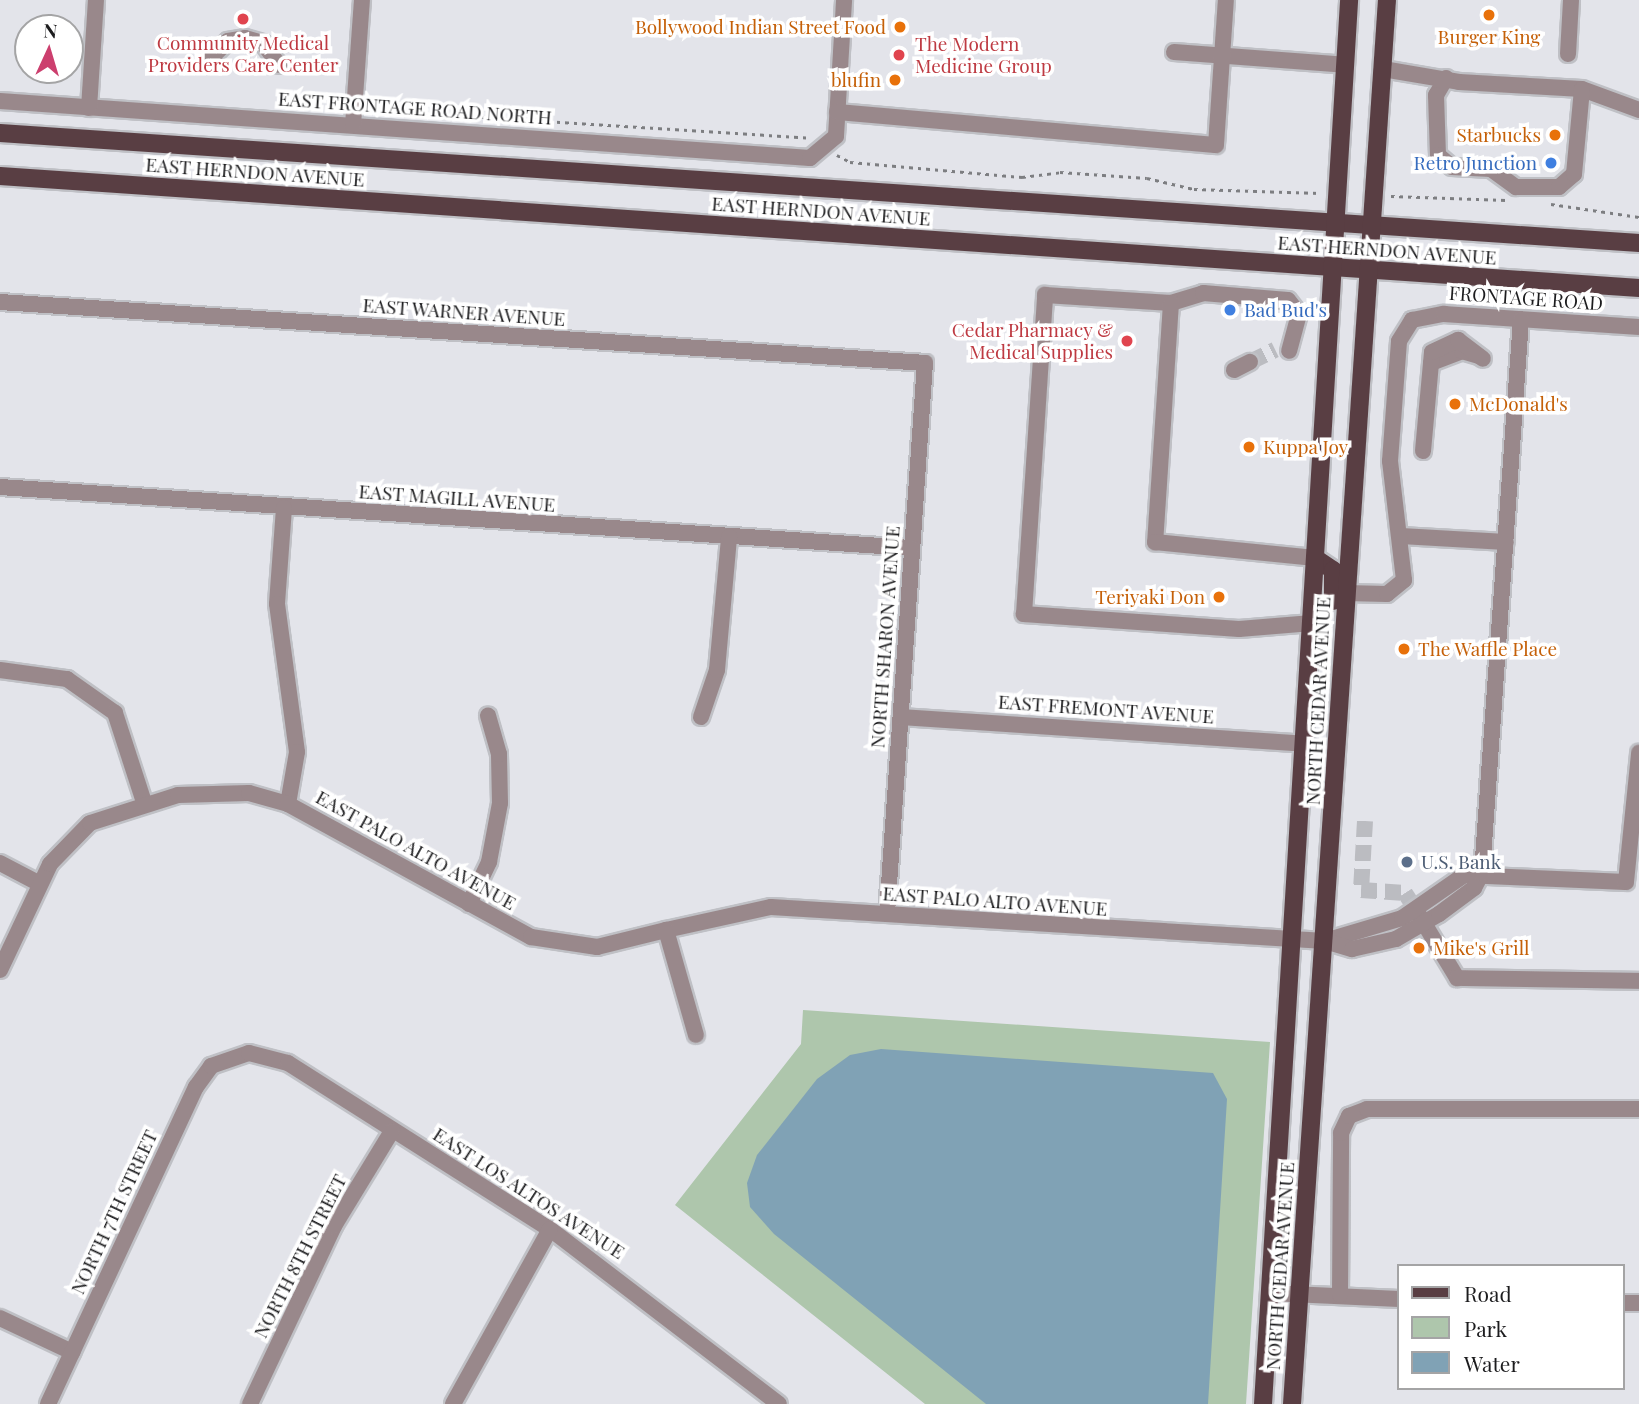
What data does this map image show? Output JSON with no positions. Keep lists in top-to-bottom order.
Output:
{
  "streets": {
    "main road": ["EAST HERNDON AVENUE", "NORTH CEDAR AVENUE"],
    "street": [
      "EAST FRONTAGE ROAD NORTH",
      "FRONTAGE ROAD",
      "EAST WARNER AVENUE",
      "EAST MAGILL AVENUE",
      "NORTH SHARON AVENUE",
      "EAST FREMONT AVENUE",
      "EAST PALO ALTO AVENUE",
      "EAST LOS ALTOS AVENUE",
      "NORTH 7TH STREET",
      "NORTH 8TH STREET"
    ]
  },
  "crossings": [
    ["EAST HERNDON AVENUE", "NORTH CEDAR AVENUE"],
    ["EAST WARNER AVENUE", "NORTH SHARON AVENUE"],
    ["EAST MAGILL AVENUE", "NORTH SHARON AVENUE"],
    ["NORTH SHARON AVENUE", "EAST FREMONT AVENUE"],
    ["NORTH SHARON AVENUE", "EAST PALO ALTO AVENUE"],
    ["NORTH CEDAR AVENUE", "EAST FREMONT AVENUE"],
    ["NORTH CEDAR AVENUE", "EAST PALO ALTO AVENUE"],
    ["EAST LOS ALTOS AVENUE", "NORTH 7TH STREET"],
    ["EAST LOS ALTOS AVENUE", "NORTH 8TH STREET"]
  ],
  "places": [
    "Burger King",
    "Community Medical Providers Care Center",
    "Bollywood Indian Street Food",
    "The Modern Medicine Group",
    "blufin",
    "Starbucks",
    "Retro Junction",
    "Bad Bud's",
    "Cedar Pharmacy & Medical Supplies",
    "McDonald's",
    "Kuppa Joy",
    "Teriyaki Don",
    "The Waffle Place",
    "U.S. Bank",
    "Mike's Grill"
  ],
  "legend": ["Road", "Park", "Water"],
  "north": "top"
}
